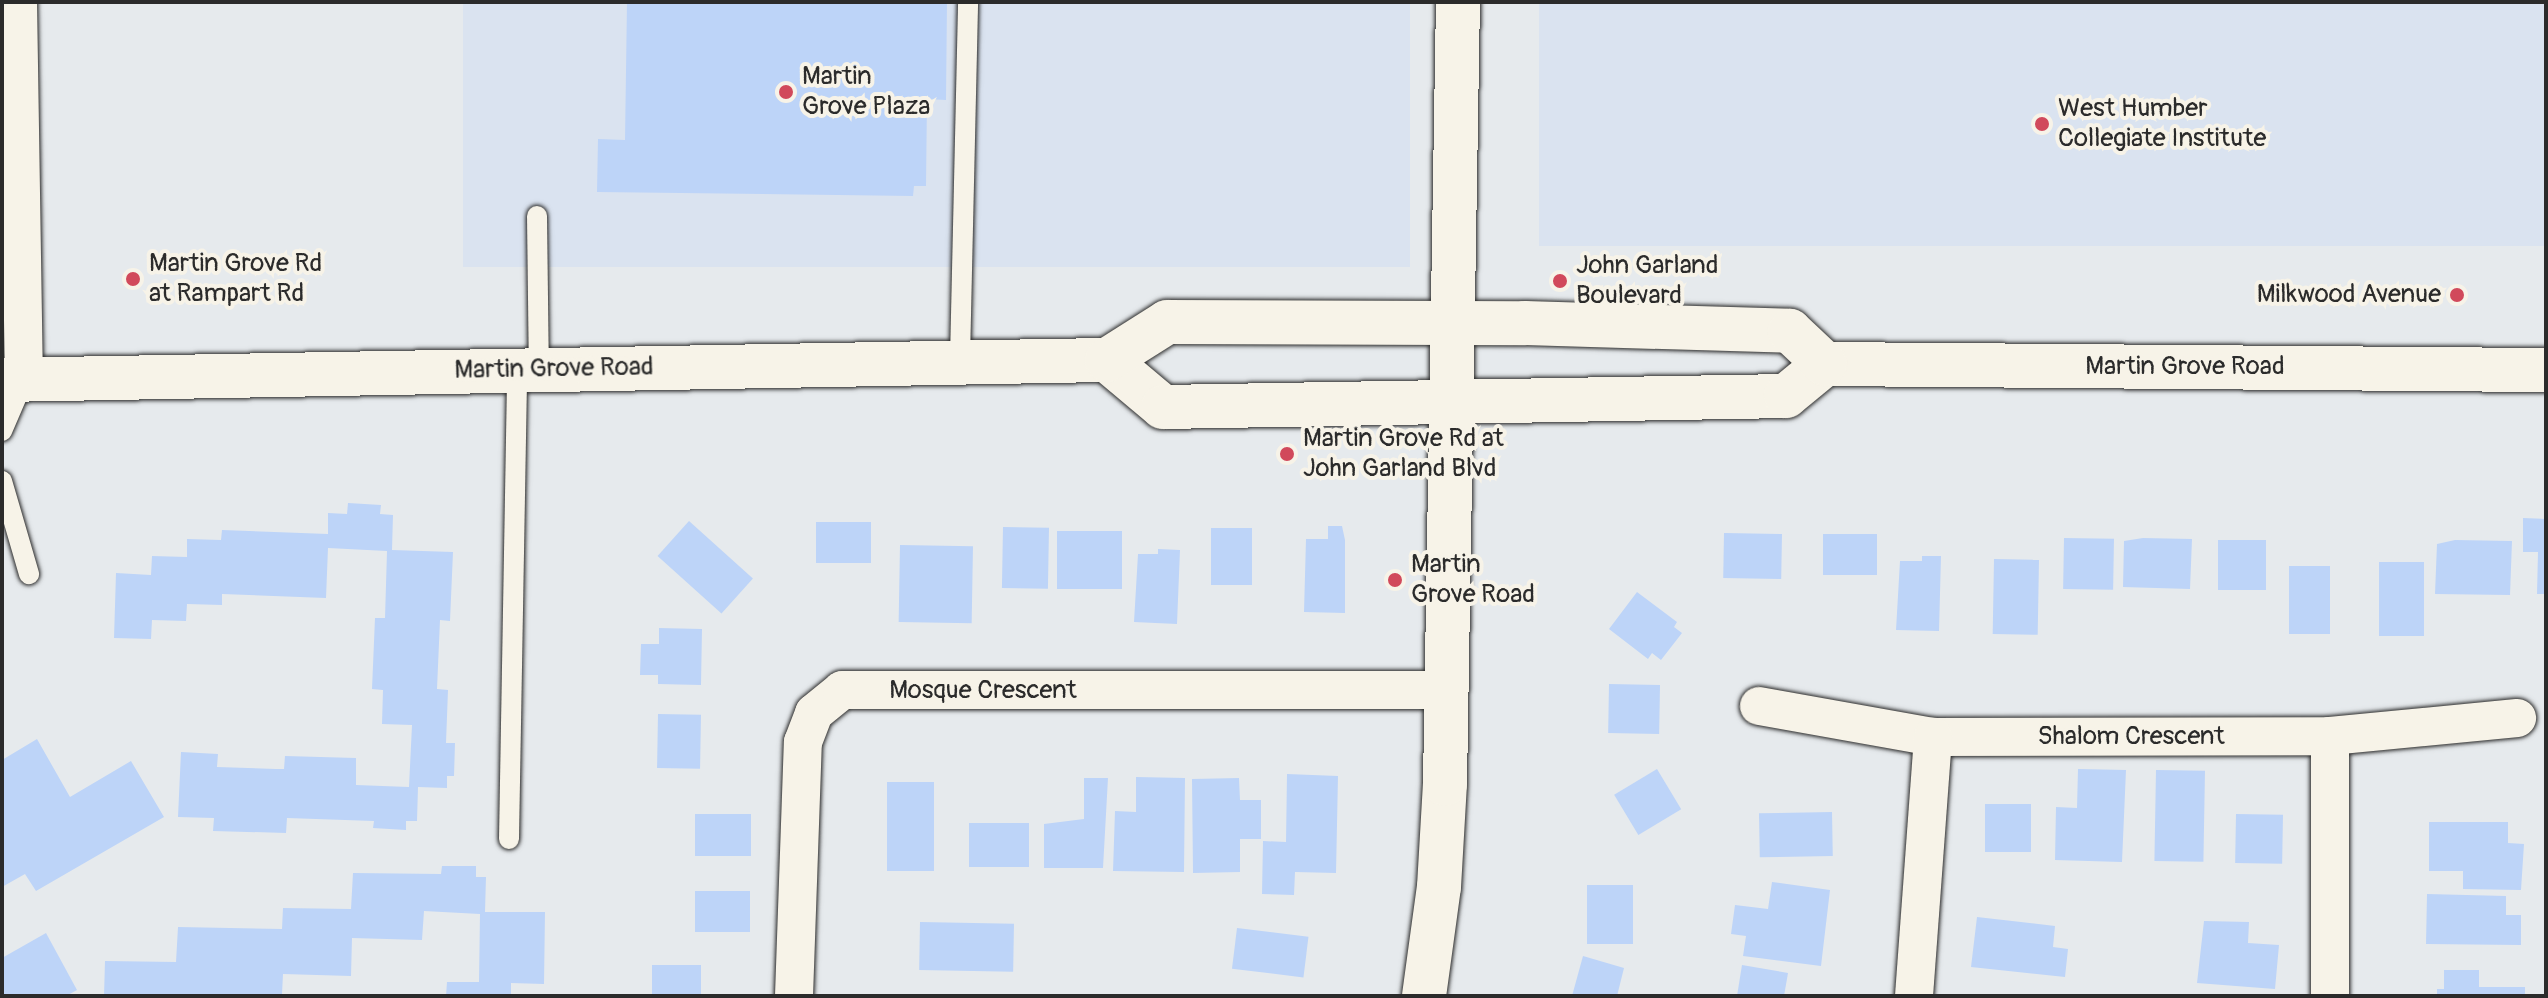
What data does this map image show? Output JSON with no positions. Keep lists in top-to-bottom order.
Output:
{
  "streets": {
    "main road": ["Martin Grove Road"],
    "street": ["Mosque Crescent", "Shalom Crescent"]
  },
  "places": [
    "Martin Grove Plaza",
    "West Humber Collegiate Institute",
    "Martin Grove Rd at Rampart Rd",
    "John Garland Boulevard",
    "Milkwood Avenue",
    "Martin Grove Rd at John Garland Blvd",
    "Martin Grove Road"
  ]
}
